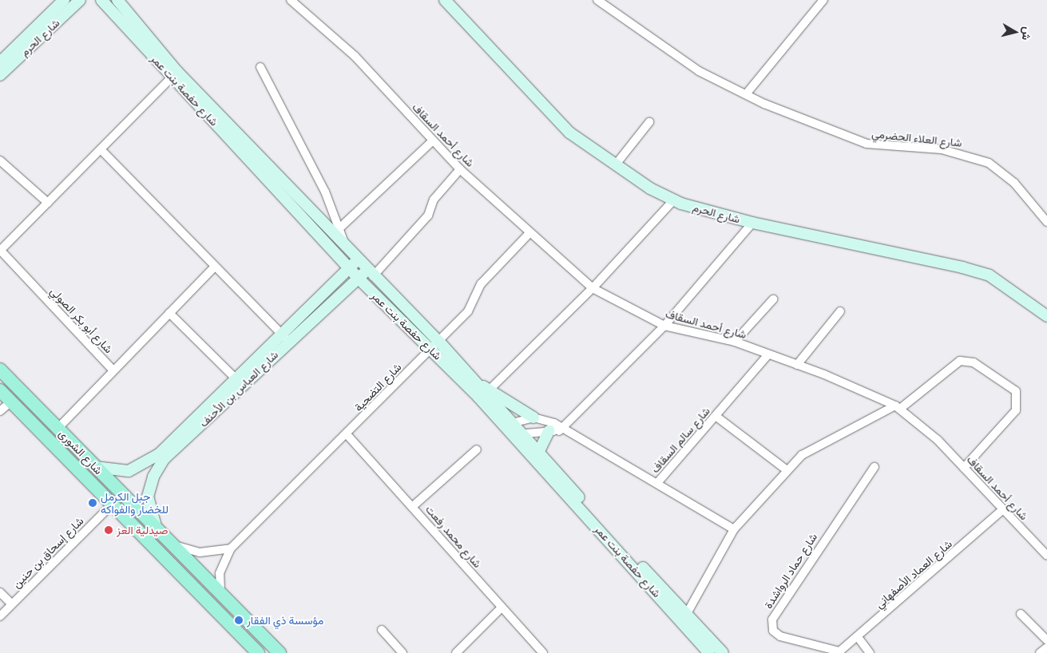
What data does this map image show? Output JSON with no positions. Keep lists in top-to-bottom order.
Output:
{
  "streets": {
    "main road": ["شارع الشورى"],
    "street": [
      "شارع الحرم",
      "شارع حفصة بنت عمر",
      "شارع أحمد السقاف",
      "شارع العلاء الحضرمي",
      "شارع أبو بكر الصولي",
      "شارع التضحية",
      "شارع العباس بن الأحنف",
      "شارع سالم السقاف",
      "شارع محمد رفعت",
      "شارع إسحاق بن حنين",
      "شارع حماد الرواشدة",
      "شارع العماد الأصفهاني"
    ]
  },
  "crossings": [
    ["شارع حفصة بنت عمر", "شارع أبو بكر الصولي"],
    ["شارع حفصة بنت عمر", "شارع التضحية"],
    ["شارع حفصة بنت عمر", "شارع العباس بن الأحنف"],
    ["شارع أحمد السقاف", "شارع التضحية"],
    ["شارع أحمد السقاف", "شارع سالم السقاف"],
    ["شارع أحمد السقاف", "شارع العماد الأصفهاني"],
    ["شارع التضحية", "شارع الشورى"],
    ["شارع التضحية", "شارع محمد رفعت"],
    ["شارع العباس بن الأحنف", "شارع الشورى"],
    ["شارع الشورى", "شارع إسحاق بن حنين"],
    ["شارع حماد الرواشدة", "شارع العماد الأصفهاني"]
  ],
  "places": ["جبل الكرمل للخضار والفواكه", "صيدلية العز", "مؤسسة ذي الفقار"],
  "north": "right"
}
